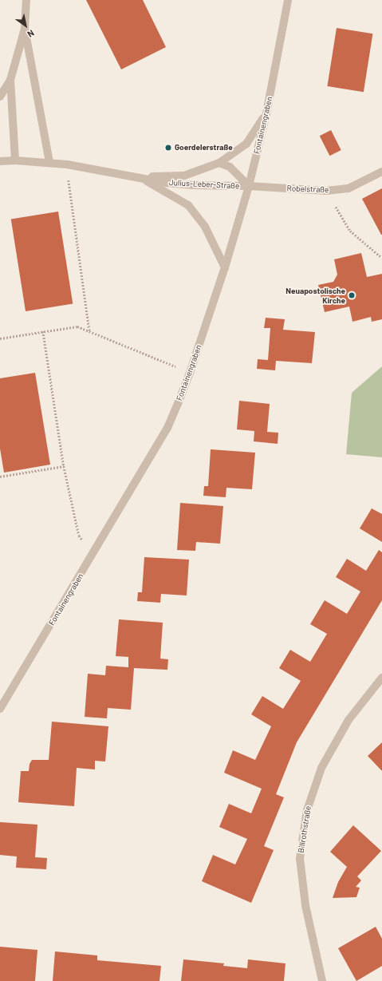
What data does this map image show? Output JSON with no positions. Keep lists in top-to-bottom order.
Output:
{
  "streets": {
    "street": [
      "Fontainengraben",
      "Julius-Leber-Straße",
      "Robelstraße",
      "Billrothstraße"
    ]
  },
  "crossings": [
    ["Fontainengraben", "Julius-Leber-Straße"],
    ["Fontainengraben", "Robelstraße"],
    ["Julius-Leber-Straße", "Robelstraße"]
  ],
  "places": ["Goerdelerstraße", "Neuapostolische Kirche"],
  "north": "bottom right"
}
